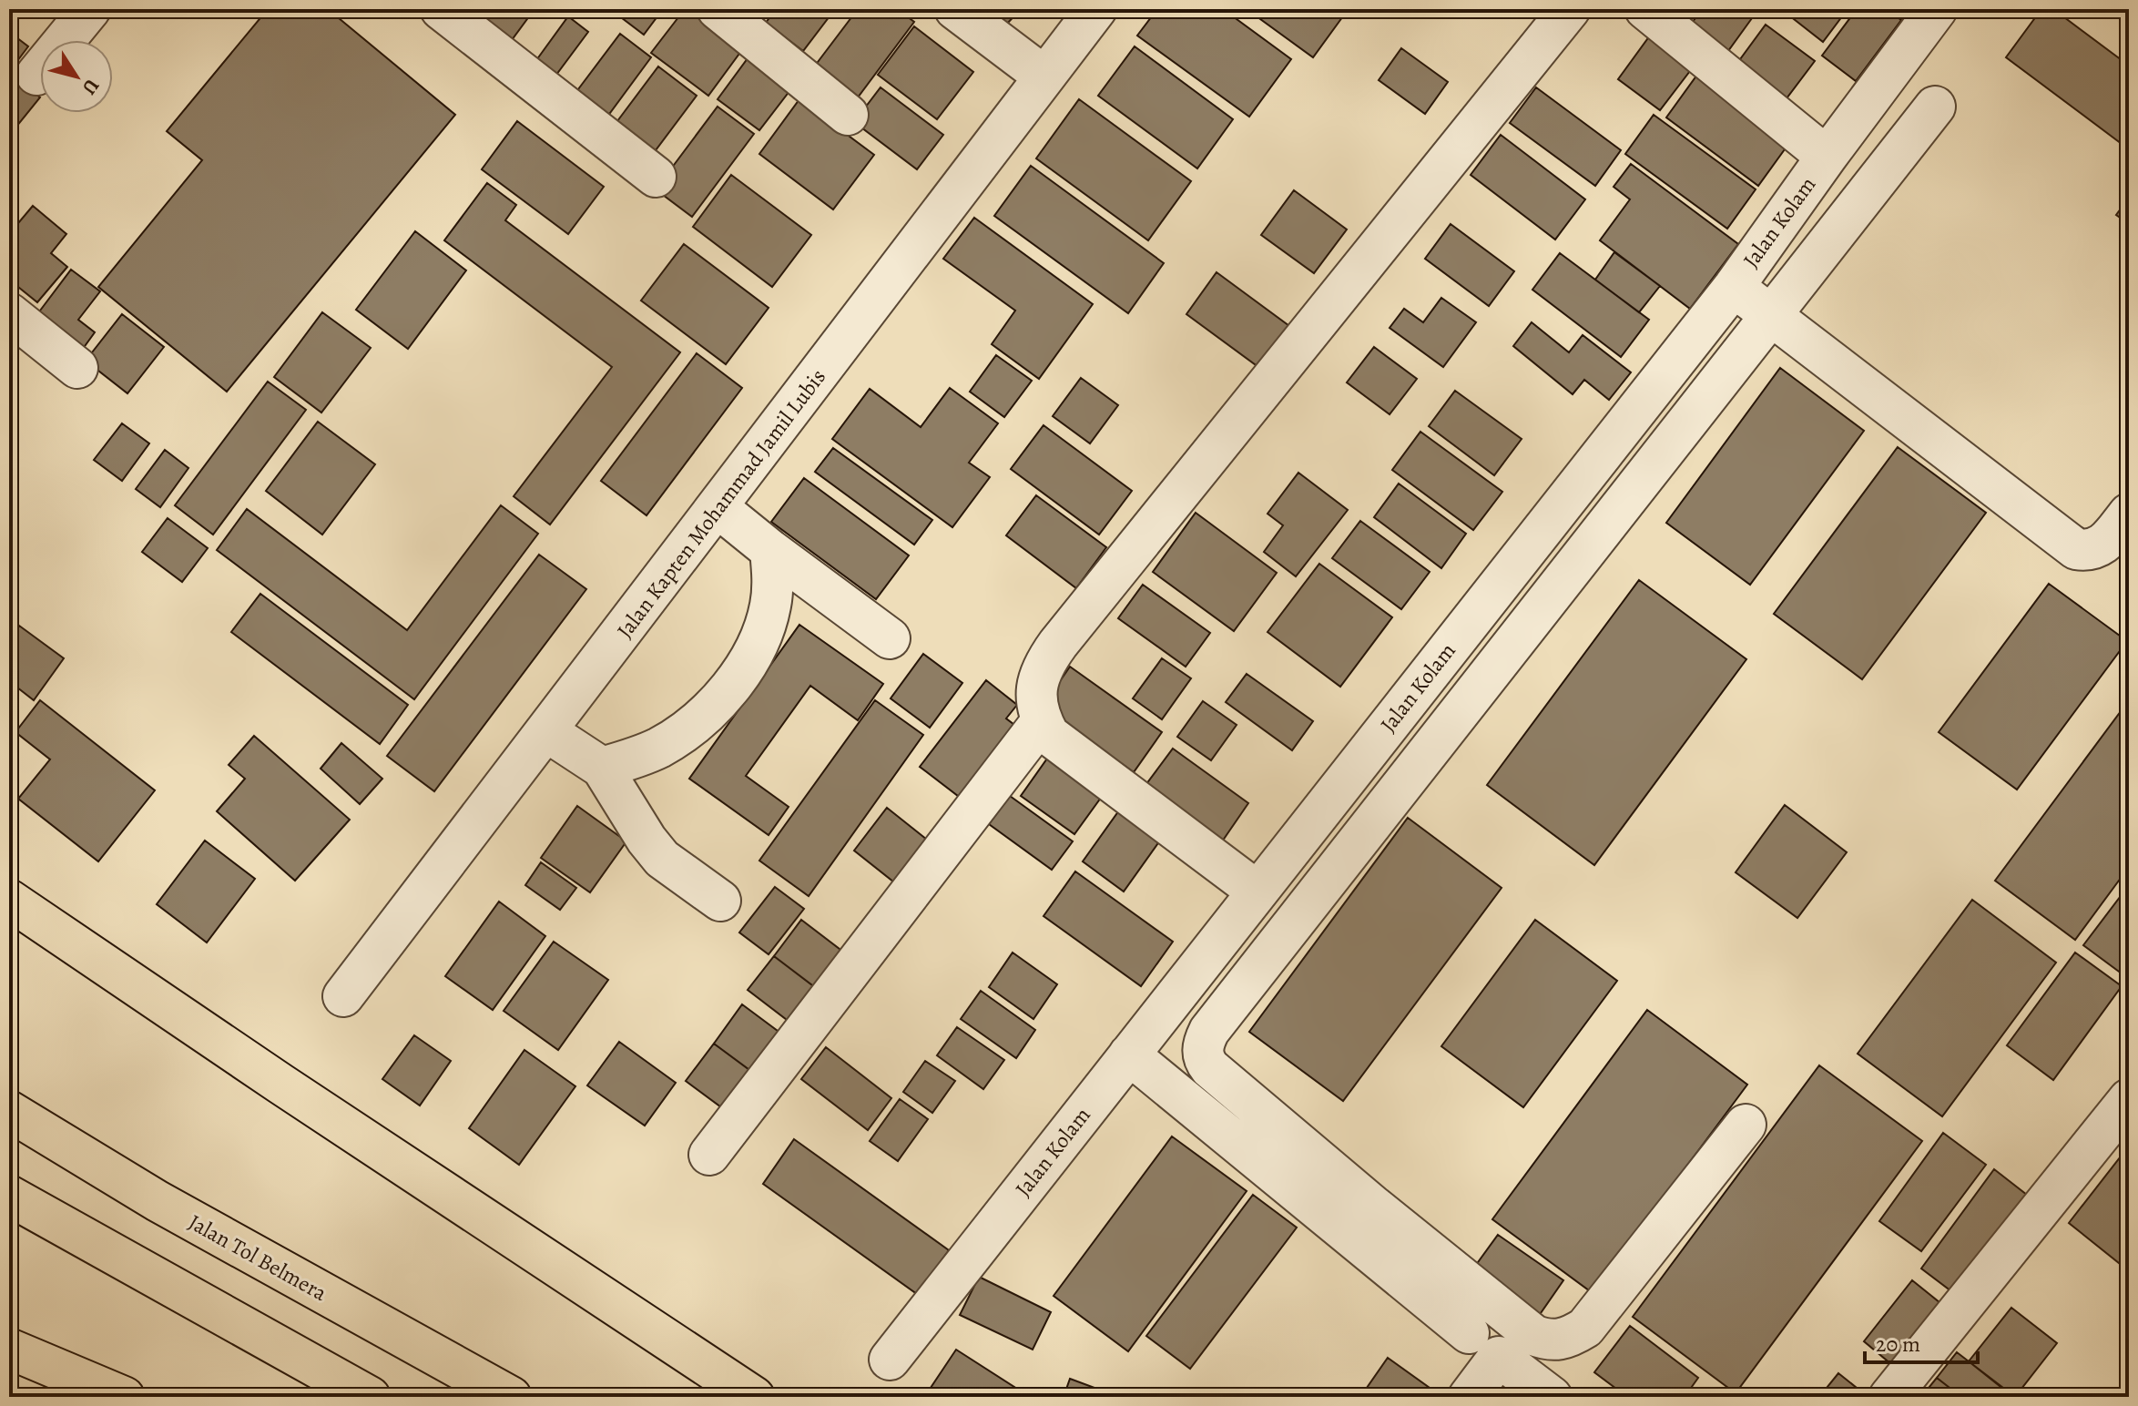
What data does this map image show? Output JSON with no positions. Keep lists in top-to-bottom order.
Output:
{
  "streets": {
    "highway": ["Jalan Tol Belmera"],
    "street": ["Jalan Kolam", "Jalan Kapten Mohammad Jamil Lubis"]
  },
  "scale_bar": "20 m",
  "north": "bottom right"
}
